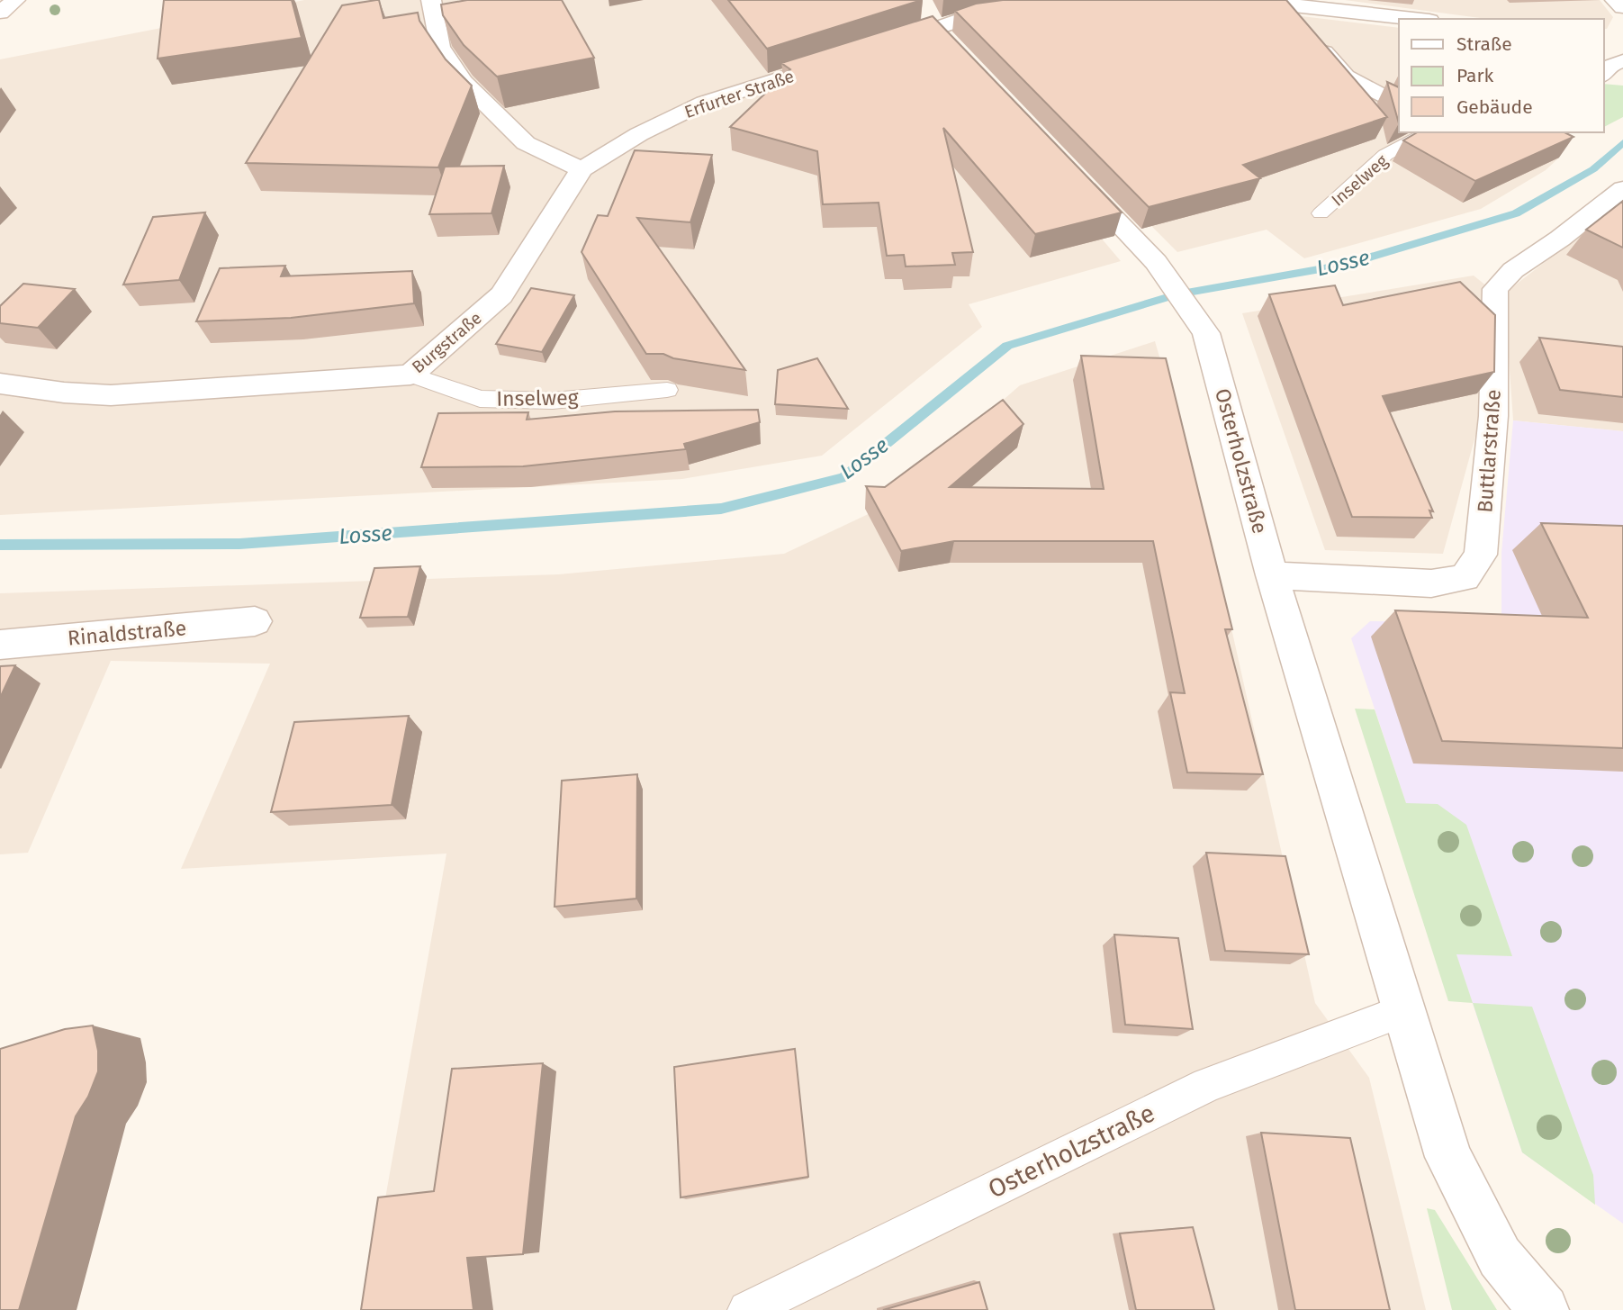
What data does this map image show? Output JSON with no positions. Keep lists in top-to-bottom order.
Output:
{
  "streets": {
    "street": [
      "Erfurter Straße",
      "Burgstraße",
      "Buttlarstraße",
      "Osterholzstraße",
      "Rinaldstraße"
    ],
    "lane": ["Inselweg"]
  },
  "crossings": [
    ["Erfurter Straße", "Burgstraße"],
    ["Inselweg", "Burgstraße"],
    ["Buttlarstraße", "Osterholzstraße"]
  ],
  "water": ["Losse"],
  "legend": ["Straße", "Park", "Gebäude"]
}
